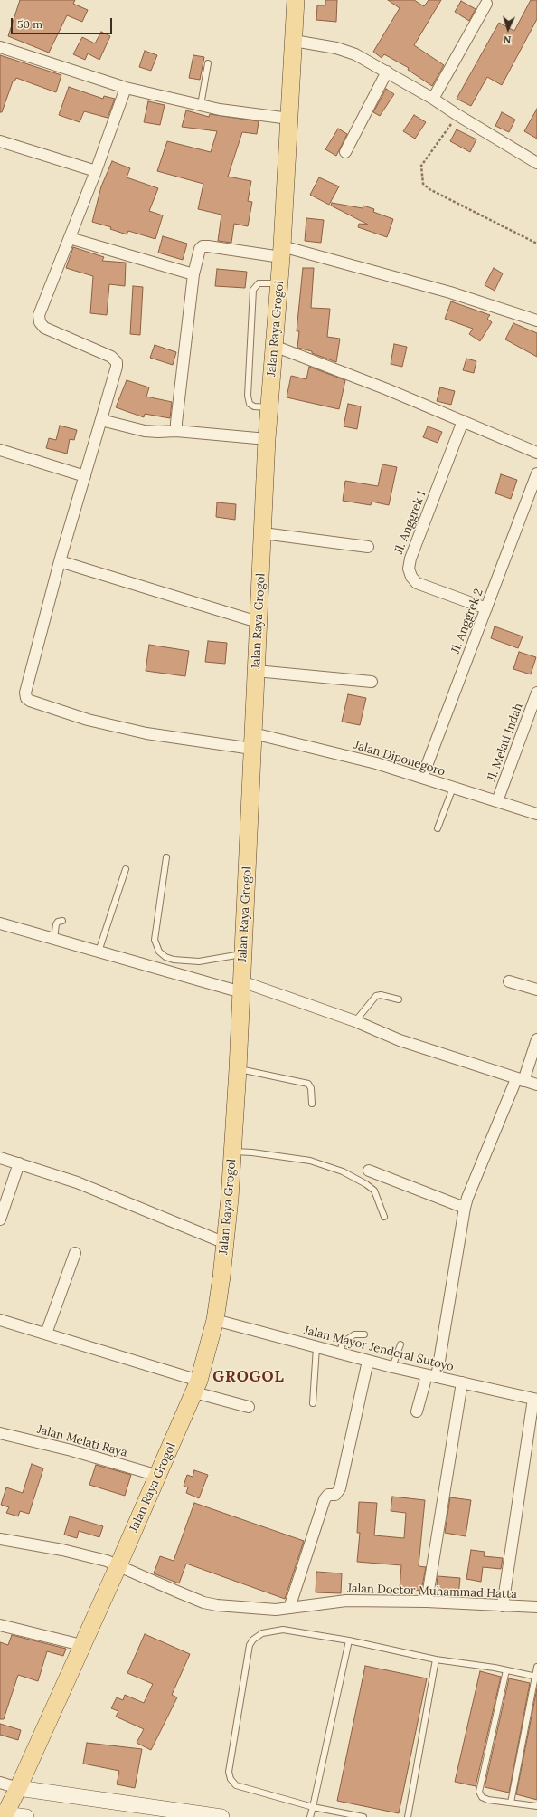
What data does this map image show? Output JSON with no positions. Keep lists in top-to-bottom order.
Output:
{
  "streets": {
    "main road": ["Jalan Raya Grogol"],
    "street": [
      "Jl. Anggrek 1",
      "Jl. Anggrek 2",
      "Jl. Melati Indah",
      "Jalan Diponegoro",
      "Jalan Mayor Jenderal Sutoyo",
      "Jalan Melati Raya",
      "Jalan Doctor Muhammad Hatta"
    ]
  },
  "crossings": [
    ["Jalan Raya Grogol", "Jalan Diponegoro"],
    ["Jalan Raya Grogol", "Jalan Mayor Jenderal Sutoyo"],
    ["Jalan Raya Grogol", "Jalan Melati Raya"],
    ["Jalan Raya Grogol", "Jalan Doctor Muhammad Hatta"],
    ["Jl. Anggrek 1", "Jl. Anggrek 2"],
    ["Jl. Anggrek 2", "Jalan Diponegoro"],
    ["Jl. Melati Indah", "Jalan Diponegoro"]
  ],
  "districts": ["GROGOL"],
  "scale_bar": "50 m",
  "north": "bottom"
}
